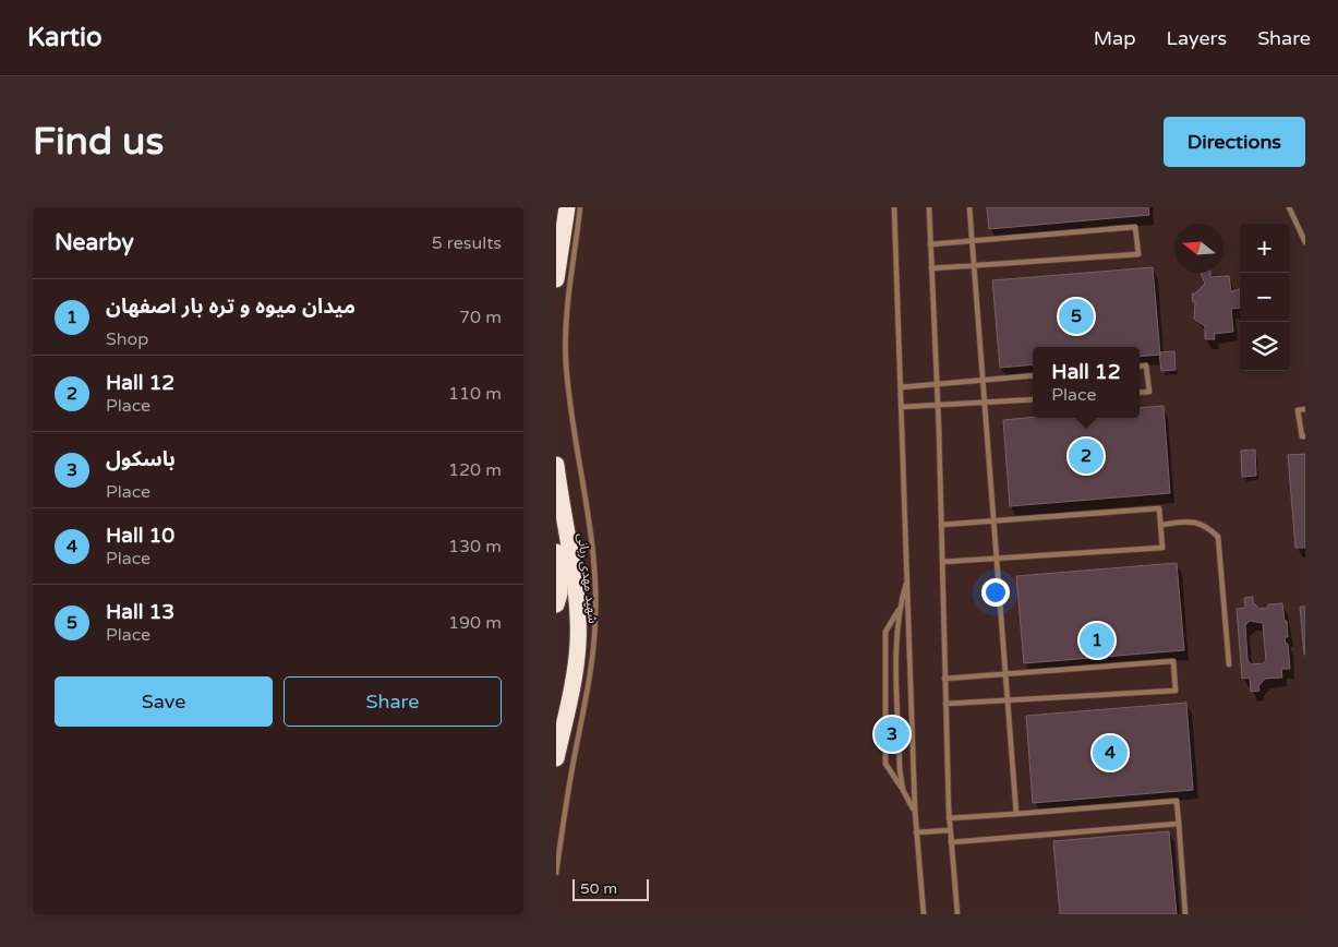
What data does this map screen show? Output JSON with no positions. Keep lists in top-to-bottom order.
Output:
{
  "streets": {
    "highway": ["شهید مهدی ربانی"]
  },
  "scale_bar": "50 m",
  "north": "left",
  "page": {
    "header": "Kartio",
    "nav": ["Map", "Layers", "Share"],
    "buttons": [
      "Directions",
      ["Save", "Share"]
    ],
    "title": "Find us",
    "heading": ["Nearby", "5 results"],
    "map_buttons": ["+", "−"],
    "list": [
      {
        "mark": "1",
        "name": "میدان میوه و تره بار اصفهان",
        "note": "Shop",
        "value": "70 m"
      },
      {
        "mark": "2",
        "name": "Hall 12",
        "note": "Place",
        "value": "110 m"
      },
      {
        "mark": "3",
        "name": "باسكول",
        "note": "Place",
        "value": "120 m"
      },
      {
        "mark": "4",
        "name": "Hall 10",
        "note": "Place",
        "value": "130 m"
      },
      {
        "mark": "5",
        "name": "Hall 13",
        "note": "Place",
        "value": "190 m"
      }
    ],
    "pins": [
      "5",
      "2",
      "1",
      "3",
      "4"
    ],
    "popup": ["Hall 12", "Place"],
    "scale": "50 m"
  }
}
